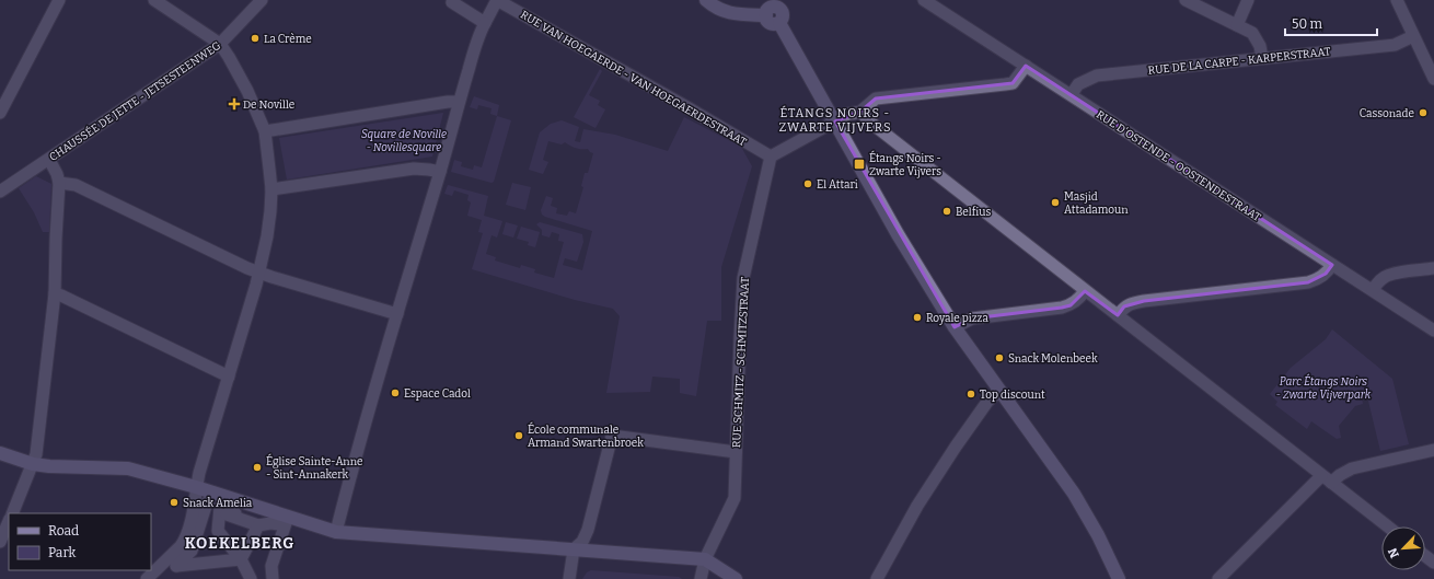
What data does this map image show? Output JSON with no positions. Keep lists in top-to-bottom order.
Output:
{
  "streets": {
    "street": [
      "RUE DE LA CARPE - KARPERSTRAAT",
      "RUE VAN HOEGAERDE - VAN HOEGAERDESTRAAT",
      "CHAUSSÉE DE JETTE - JETSESTEENWEG",
      "RUE D'OSTENDE - OOSTENDESTRAAT",
      "RUE SCHMITZ - SCHMITZSTRAAT"
    ]
  },
  "crossings": [
    ["RUE DE LA CARPE - KARPERSTRAAT", "RUE D'OSTENDE - OOSTENDESTRAAT"],
    ["RUE VAN HOEGAERDE - VAN HOEGAERDESTRAAT", "RUE SCHMITZ - SCHMITZSTRAAT"]
  ],
  "districts": ["ÉTANGS NOIRS - ZWARTE VIJVERS", "KOEKELBERG"],
  "parks": ["Square de Noville - Novillesquare", "Parc Étangs Noirs - Zwarte Vijverpark"],
  "places": {
    "other": [
      "La Crème",
      "Cassonade",
      "El Attari",
      "Masjid Attadamoun",
      "Belfius",
      "Royale pizza",
      "Snack Molenbeek",
      "Espace Cadol",
      "Top discount",
      "École communale Armand Swartenbroek",
      "Église Sainte-Anne - Sint-Annakerk",
      "Snack Amelia"
    ],
    "health": ["De Noville"],
    "transit": ["Étangs Noirs - Zwarte Vijvers"]
  },
  "legend": ["Road", "Park"],
  "scale_bar": "50 m",
  "north": "bottom left"
}
